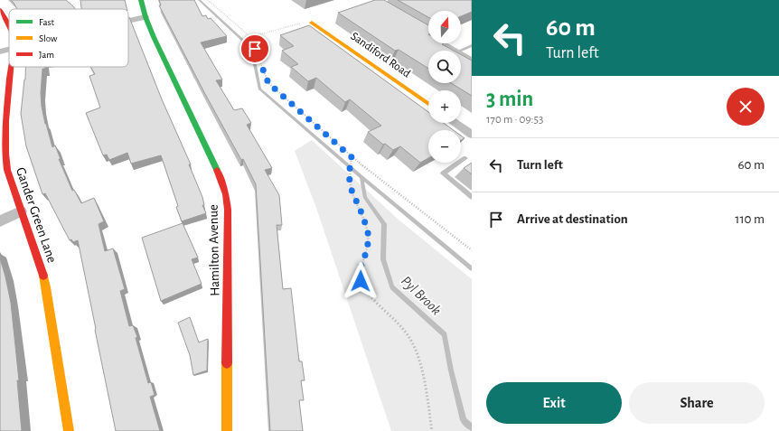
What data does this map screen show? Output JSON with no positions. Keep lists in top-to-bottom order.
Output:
{
  "streets": {
    "street": ["Sandiford Road", "Gander Green Lane", "Hamilton Avenue"]
  },
  "water": ["Pyl Brook"],
  "legend": ["Fast", "Slow", "Jam"],
  "north": "top",
  "page": {
    "turn": ["60 m", "Turn left"],
    "map_buttons": ["+", "−"],
    "heading": ["3 min", "170 m · 09:53"],
    "list": [
      {
        "name": "Turn left",
        "value": "60 m"
      },
      {
        "name": "Arrive at destination",
        "value": "110 m"
      }
    ],
    "buttons": ["Exit", "Share"]
  }
}
